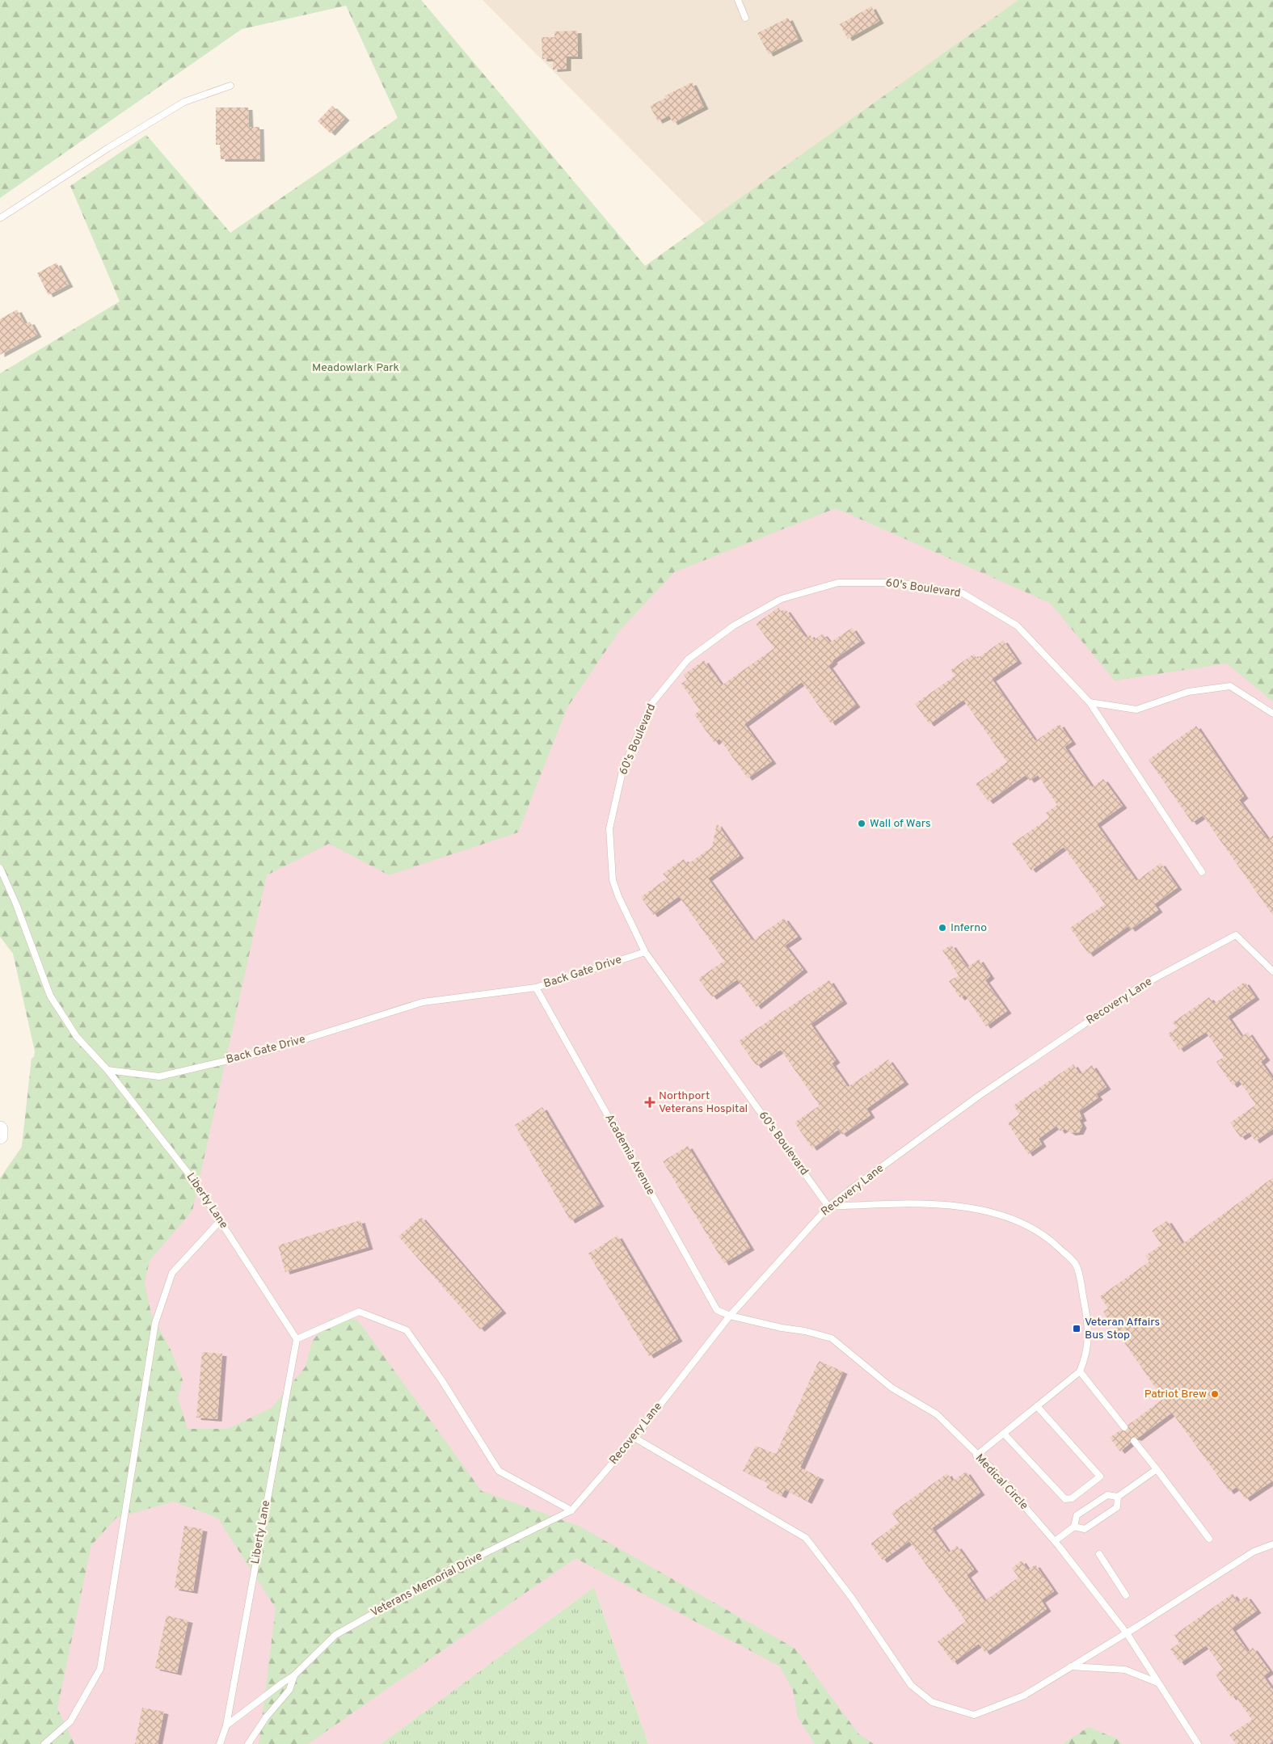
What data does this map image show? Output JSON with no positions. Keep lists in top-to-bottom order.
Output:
{
  "streets": {
    "lane": [
      "60's Boulevard",
      "Back Gate Drive",
      "Recovery Lane",
      "Academia Avenue",
      "Liberty Lane",
      "Medical Circle",
      "Veterans Memorial Drive"
    ]
  },
  "crossings": [
    ["60's Boulevard", "Back Gate Drive"],
    ["60's Boulevard", "Recovery Lane"],
    ["Back Gate Drive", "Academia Avenue"],
    ["Back Gate Drive", "Liberty Lane"],
    ["Recovery Lane", "Academia Avenue"],
    ["Recovery Lane", "Medical Circle"],
    ["Recovery Lane", "Veterans Memorial Drive"],
    ["Academia Avenue", "Medical Circle"],
    ["Liberty Lane", "Veterans Memorial Drive"]
  ],
  "parks": ["Meadowlark Park"],
  "places": {
    "other": ["Wall of Wars", "Inferno", "Patriot Brew"],
    "health": ["Northport Veterans Hospital"],
    "transit": ["Veteran Affairs Bus Stop"]
  }
}
